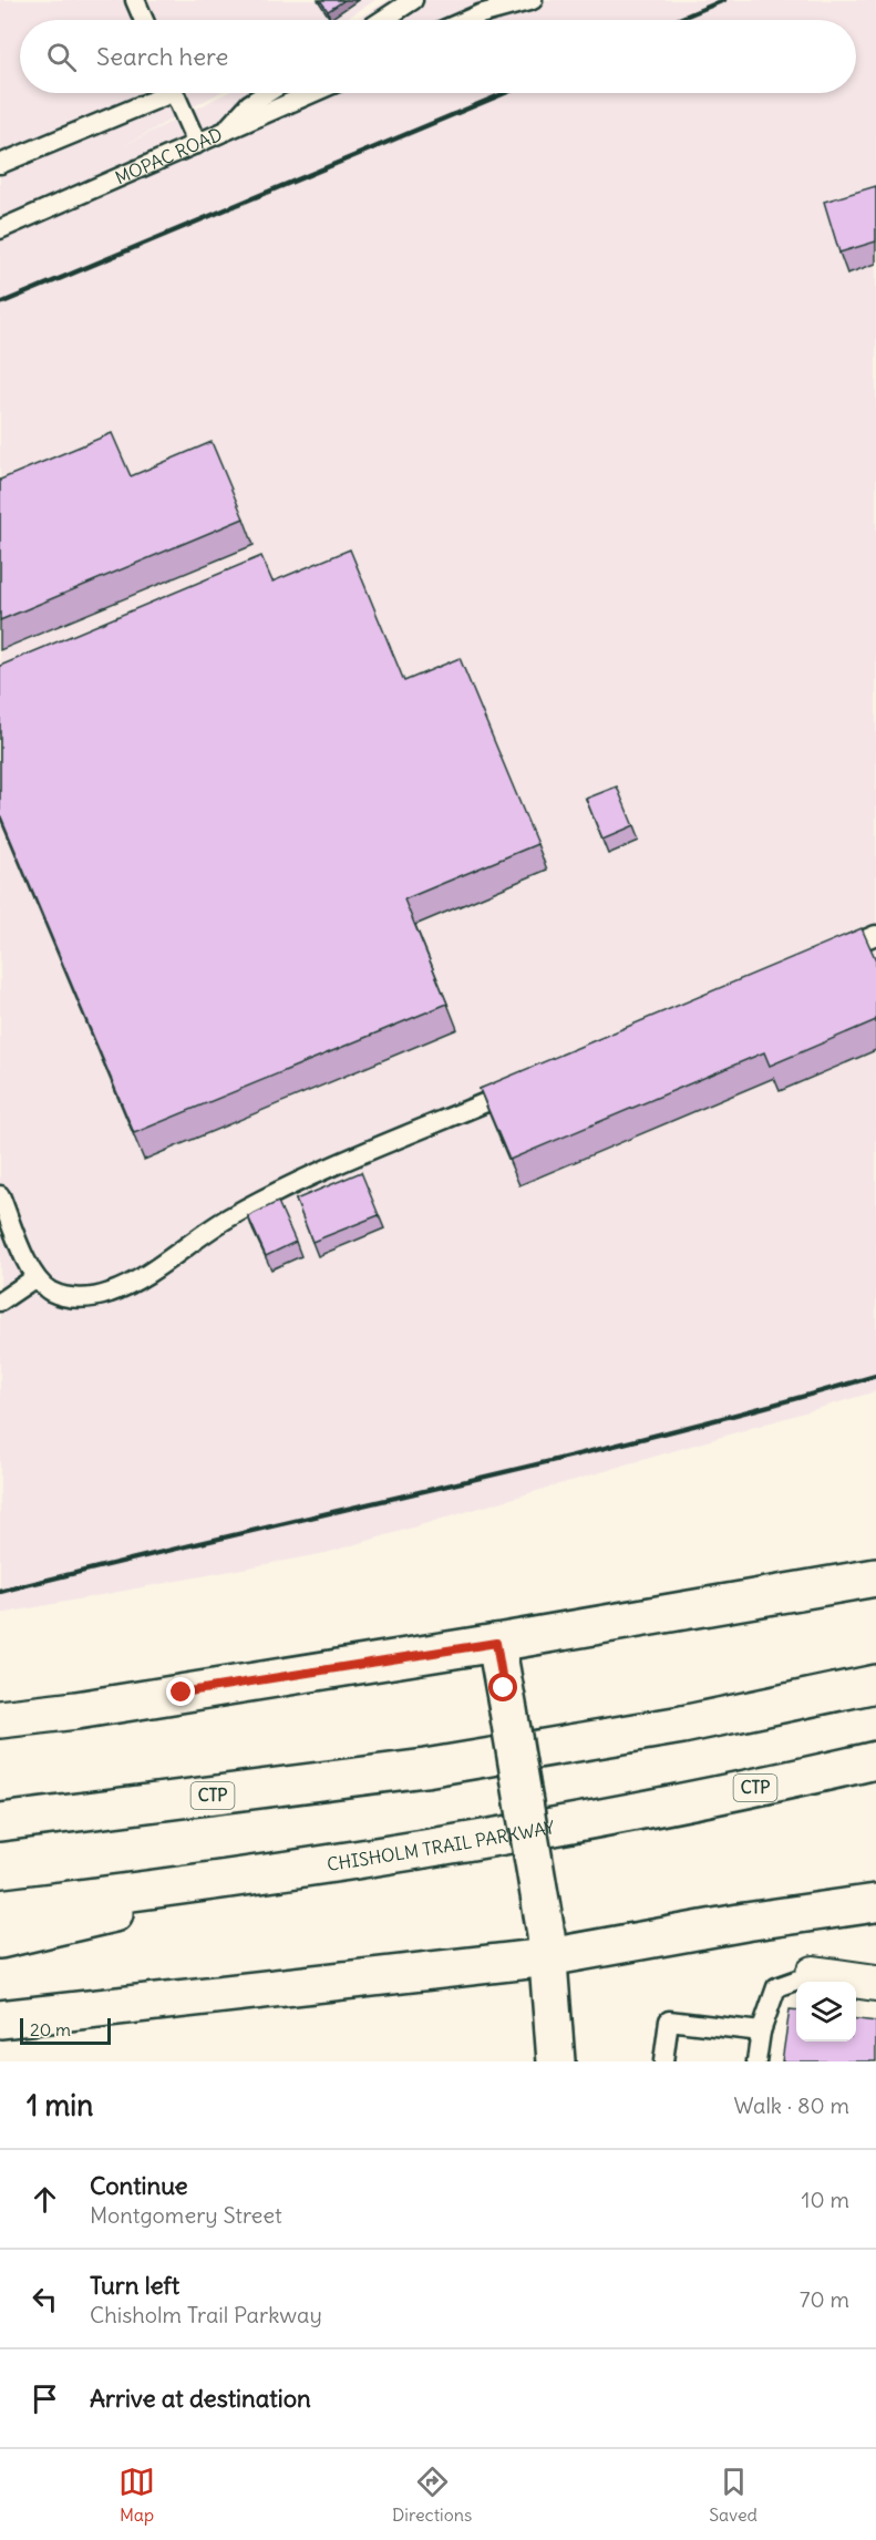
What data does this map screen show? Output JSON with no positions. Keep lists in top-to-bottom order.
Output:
{
  "streets": {
    "main road": ["CTP", "CHISHOLM TRAIL PARKWAY"],
    "lane": ["MOPAC ROAD"]
  },
  "scale_bar": "20 m",
  "page": {
    "search": "Search here",
    "scale": "20 m",
    "heading": ["1 min", "Walk · 80 m"],
    "list": [
      ["Continue", "Montgomery Street", "10 m"],
      ["Turn left", "Chisholm Trail Parkway", "70 m"],
      "Arrive at destination"
    ],
    "nav": ["Map", "Directions", "Saved"]
  }
}
